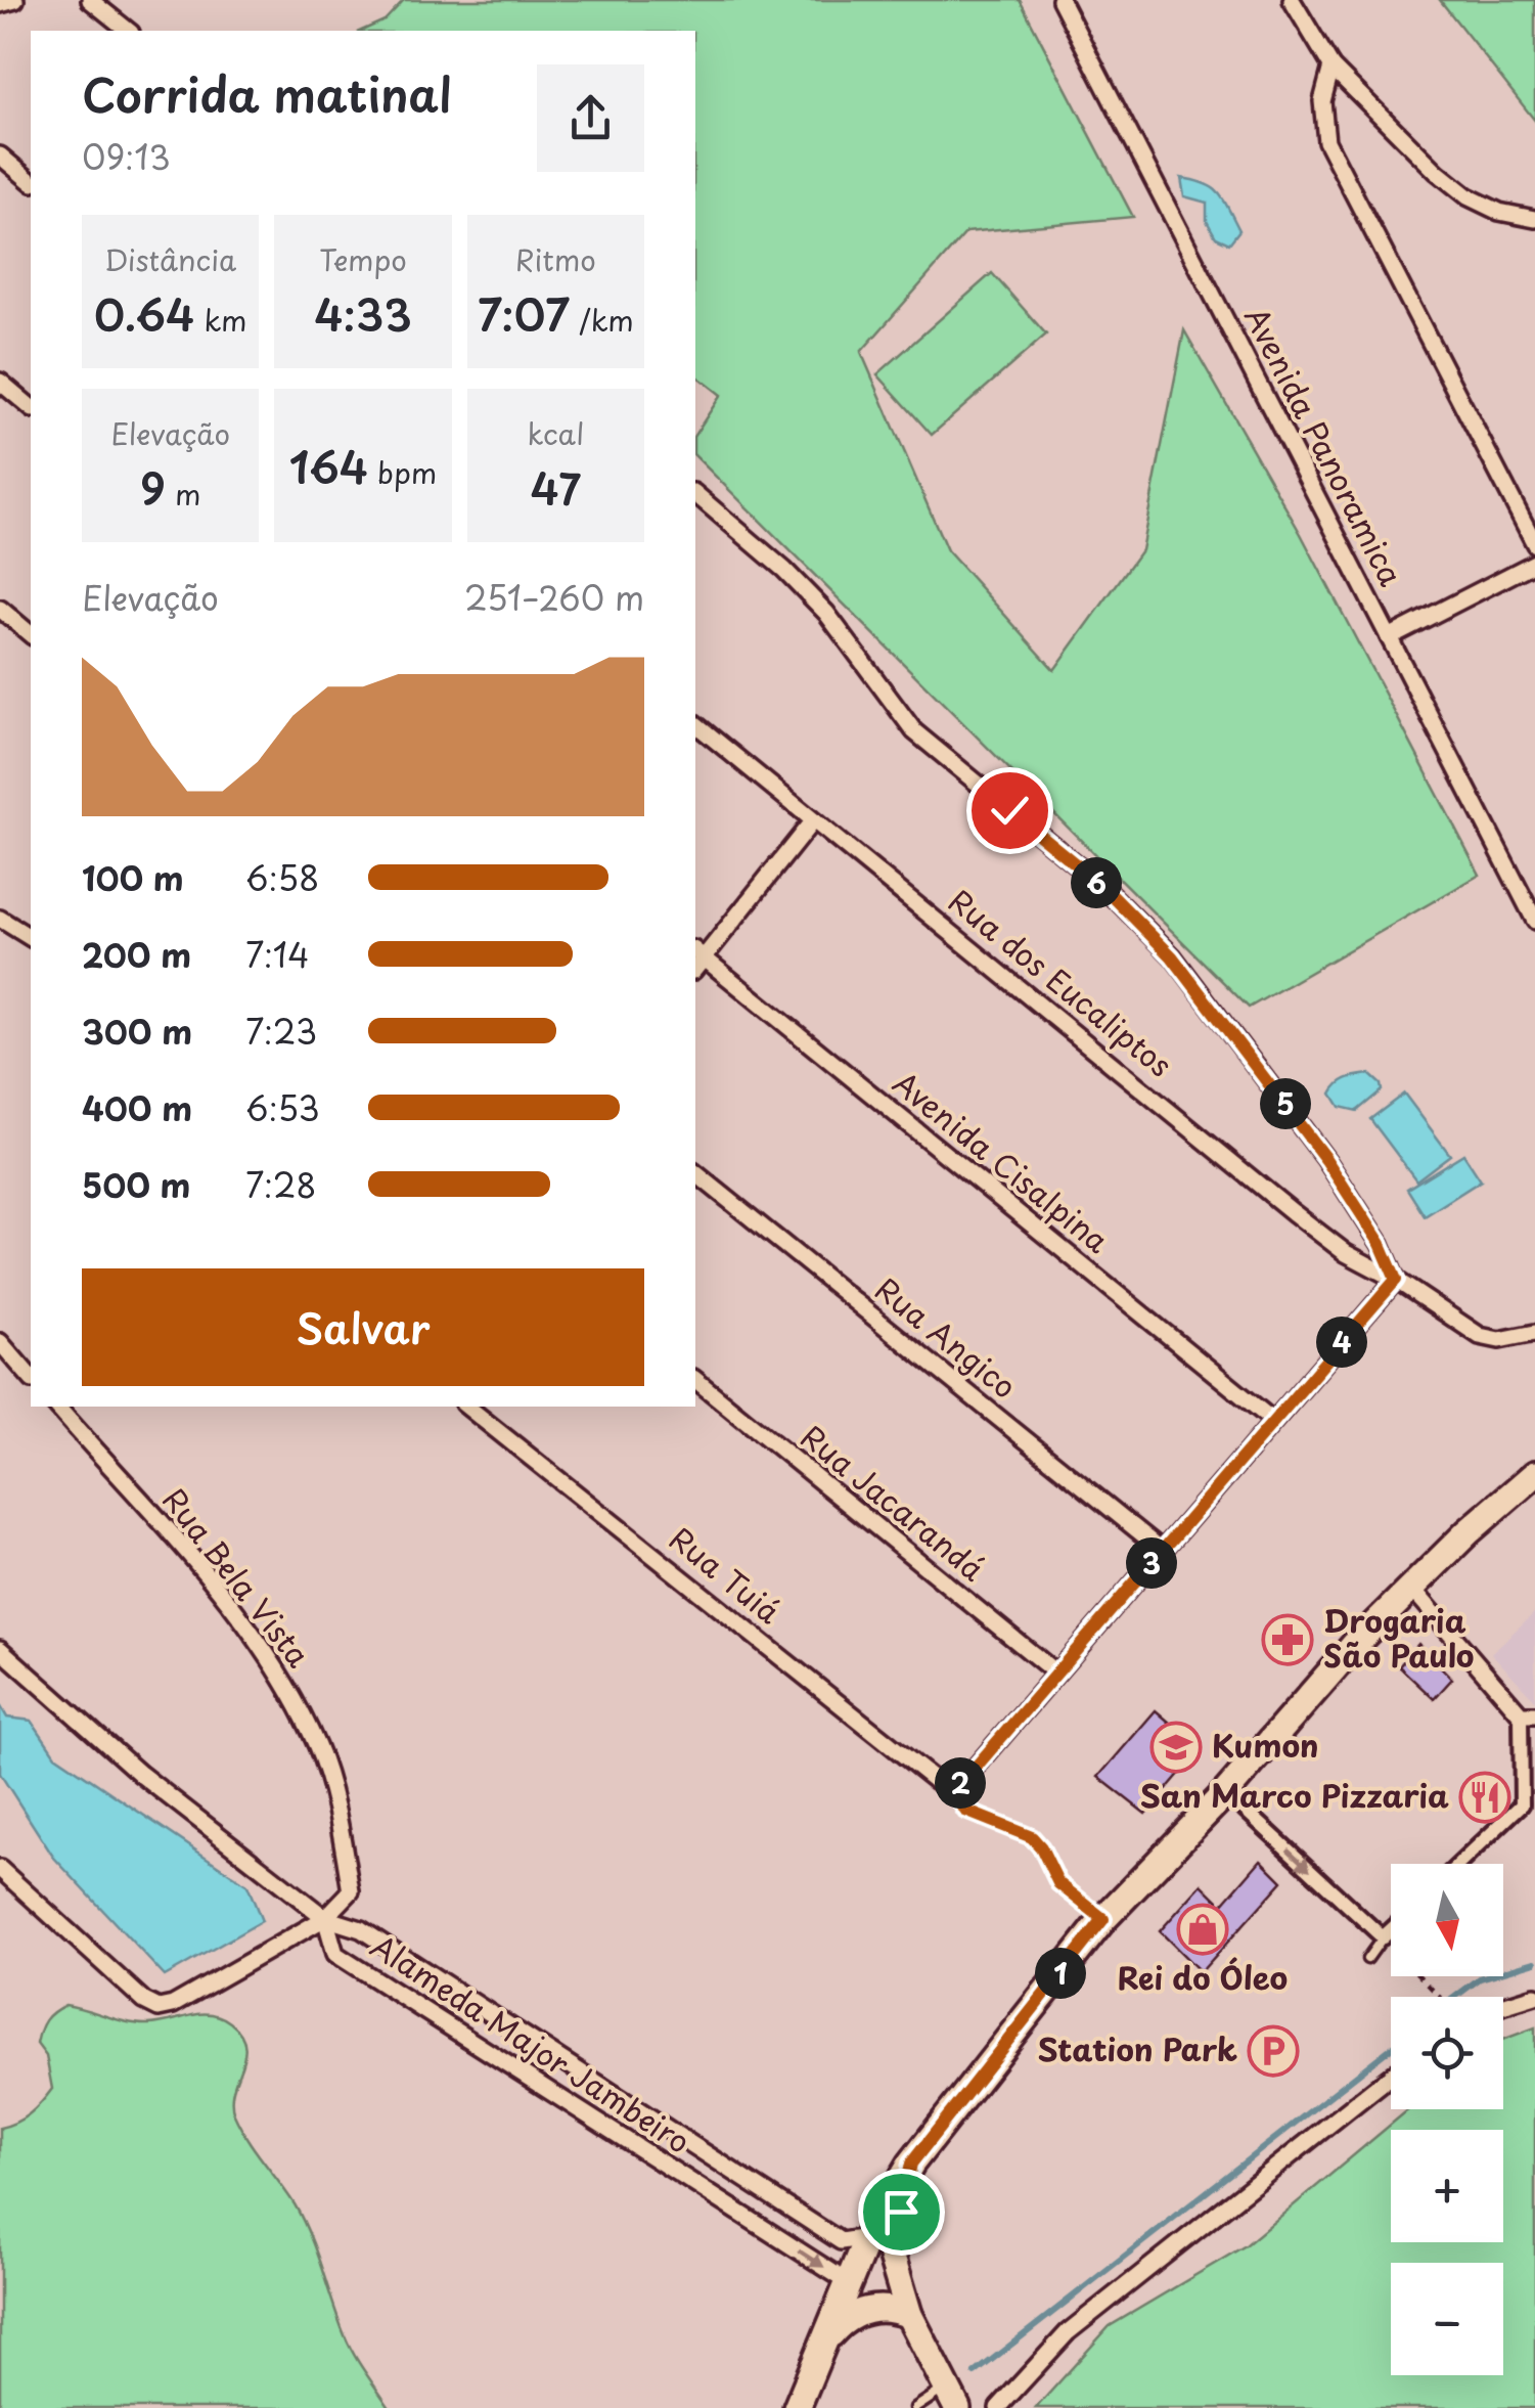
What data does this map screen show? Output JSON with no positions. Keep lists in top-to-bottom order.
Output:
{
  "streets": {
    "street": [
      "Avenida Panoramica",
      "Rua dos Eucaliptos",
      "Avenida Cisalpina",
      "Rua Angico",
      "Rua Jacarandá",
      "Rua Tuiá",
      "Rua Bela Vista",
      "Alameda Major Jambeiro"
    ]
  },
  "crossings": [
    ["Rua Bela Vista", "Alameda Major Jambeiro"]
  ],
  "places": {
    "pharmacy": ["Drogaria São Paulo"],
    "school or university": ["Kumon"],
    "restaurant": ["San Marco Pizzaria"],
    "shop": ["Rei do Óleo"],
    "parking": ["Station Park"]
  },
  "north": "bottom",
  "page": {
    "heading": ["Corrida matinal", "09:13"],
    "stats": [
      ["Distância", "0.64 km"],
      ["Tempo", "4:33"],
      ["Ritmo", "7:07 /km"],
      ["Elevação", "9 m"],
      ["164 bpm"],
      ["kcal", "47"]
    ],
    "chart": ["Elevação", "251–260 m"],
    "list": [
      {
        "name": "100 m",
        "note": "6:58"
      },
      {
        "name": "200 m",
        "note": "7:14"
      },
      {
        "name": "300 m",
        "note": "7:23"
      },
      {
        "name": "400 m",
        "note": "6:53"
      },
      {
        "name": "500 m",
        "note": "7:28"
      }
    ],
    "pins": [
      "6",
      "5",
      "4",
      "3",
      "2",
      "1"
    ],
    "buttons": "Salvar",
    "map_buttons": ["+", "−"]
  }
}
